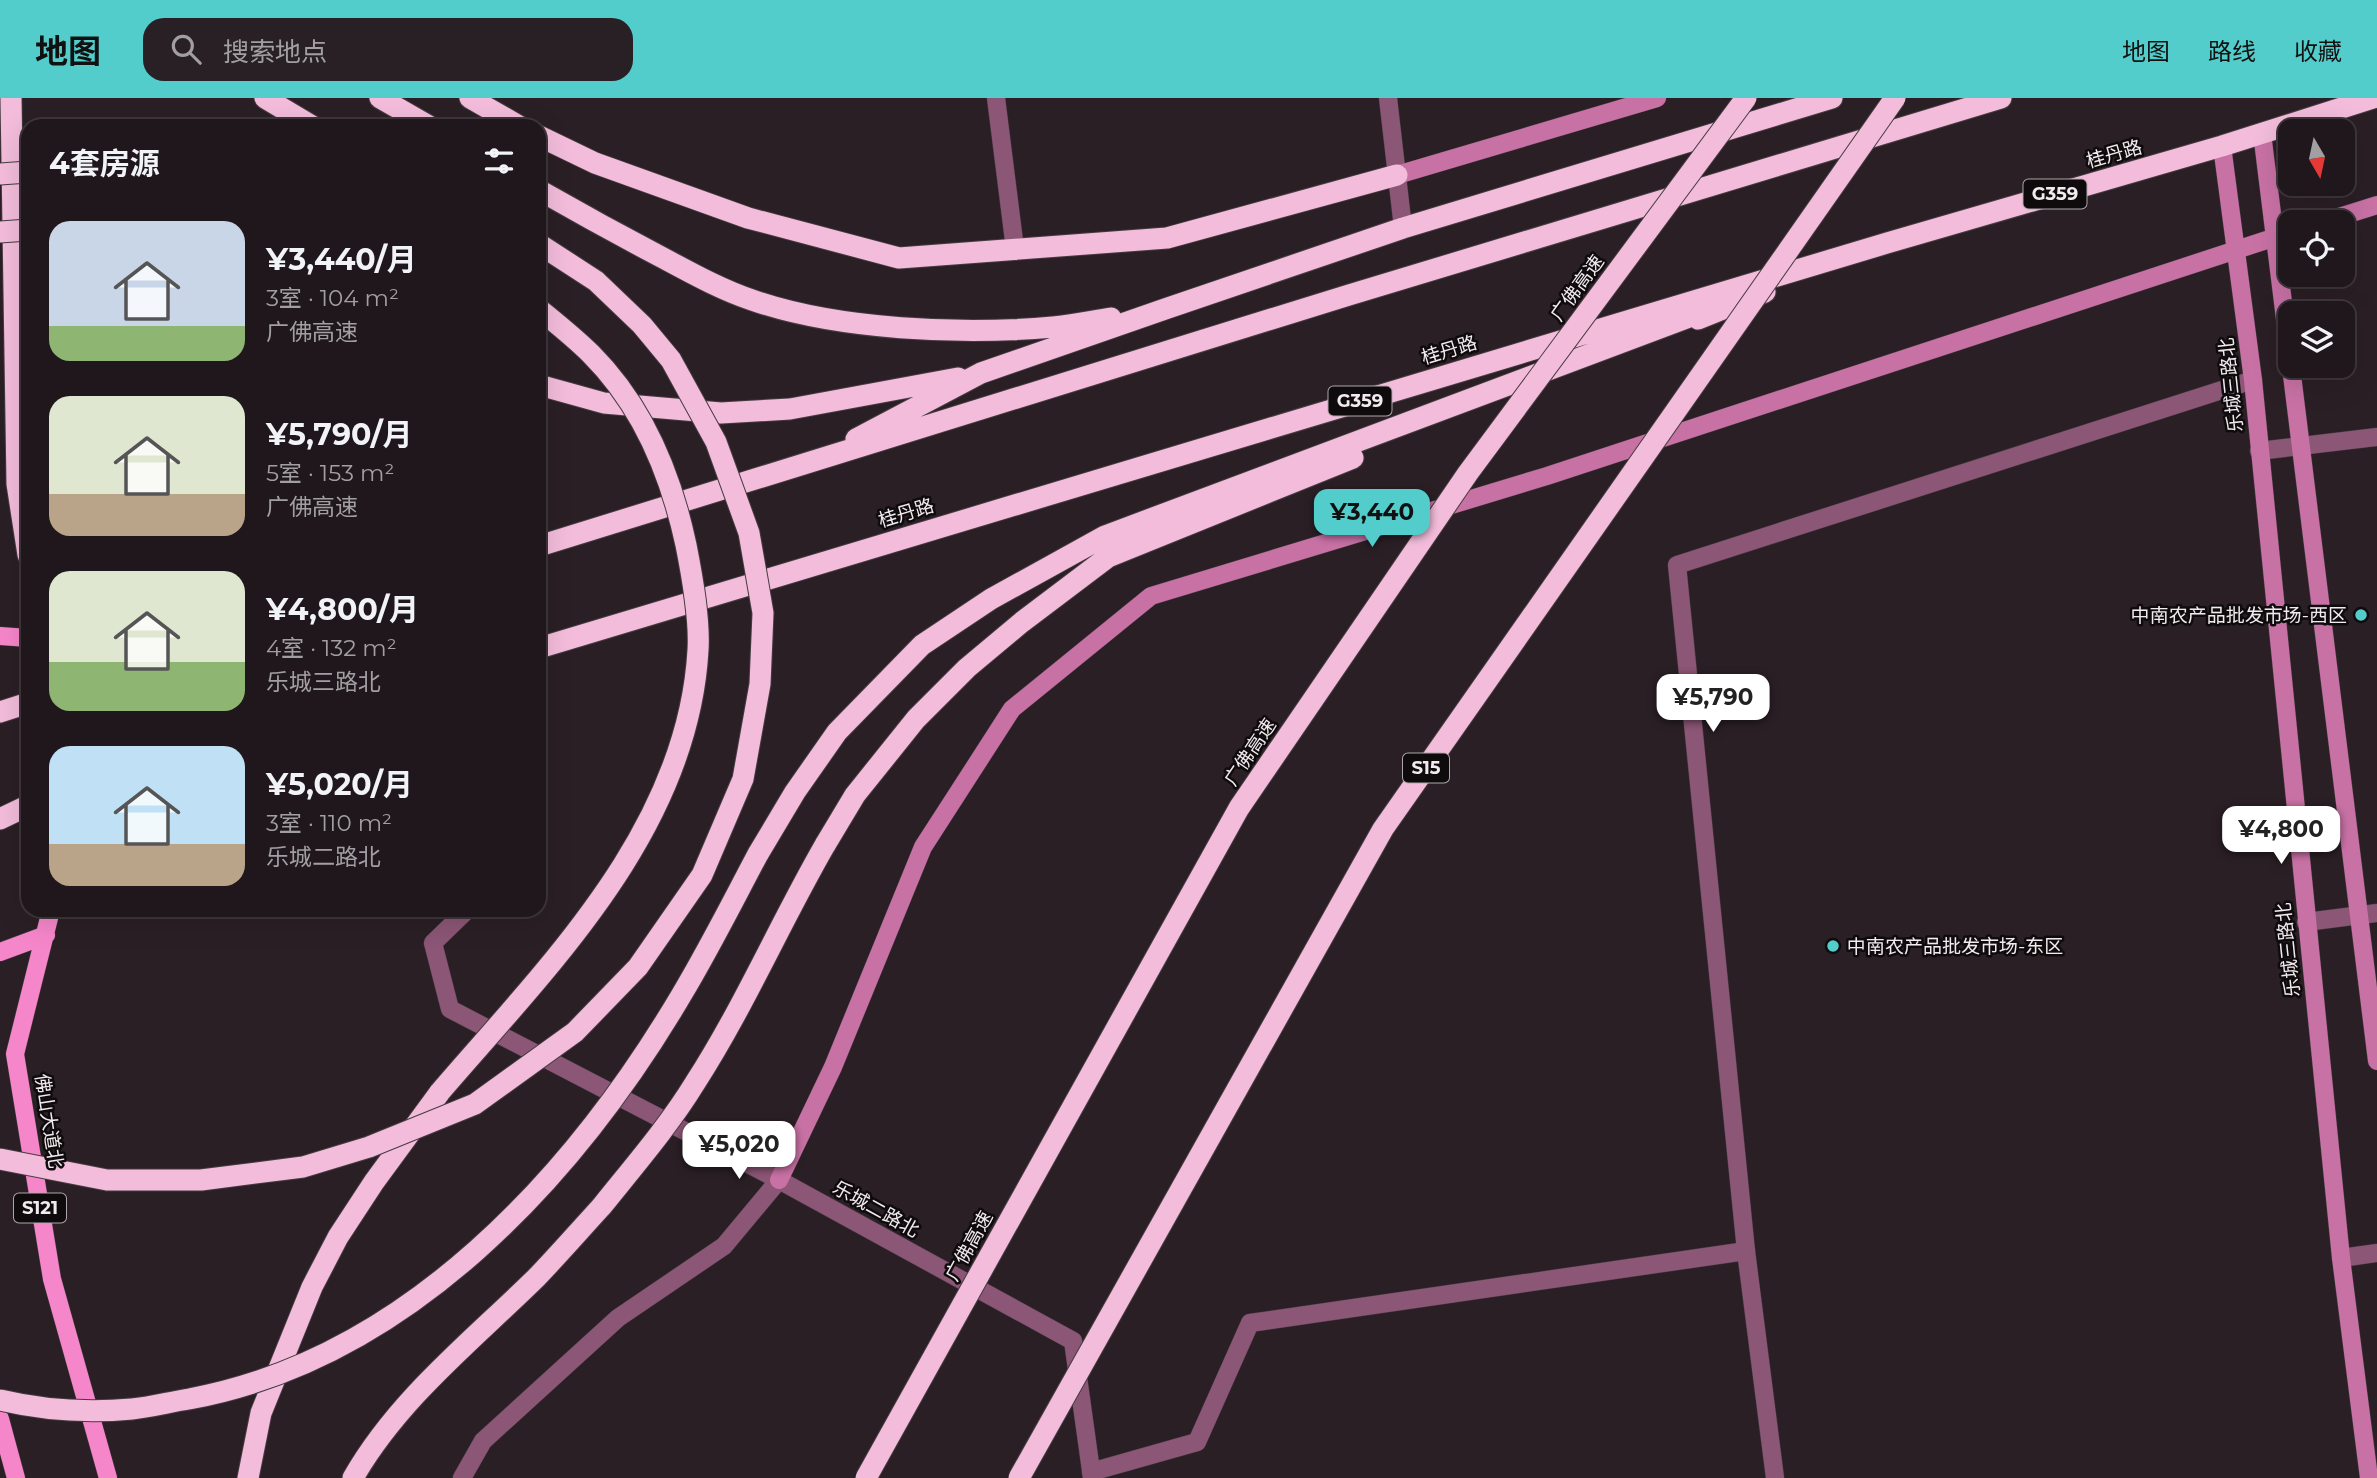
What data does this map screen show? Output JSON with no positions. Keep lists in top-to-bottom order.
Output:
{
  "streets": {
    "highway": [
      "桂丹路",
      "G359",
      "广佛高速",
      "S15"
    ],
    "main road": ["佛山大道北", "S121"],
    "street": ["乐城三路北", "乐城二路北"]
  },
  "crossings": [
    ["桂丹路", "乐城三路北"],
    ["佛山大道北", "S121"]
  ],
  "places": ["中南农产品批发市场-西区", "中南农产品批发市场-东区"],
  "north": "bottom",
  "page": {
    "header": "地图",
    "search": "搜索地点",
    "nav": ["地图", "路线", "收藏"],
    "heading": "4套房源",
    "list": [
      {
        "name": "¥3,440/月",
        "note": "3室 · 104 m² · 广佛高速"
      },
      {
        "name": "¥5,790/月",
        "note": "5室 · 153 m² · 广佛高速"
      },
      {
        "name": "¥4,800/月",
        "note": "4室 · 132 m² · 乐城三路北"
      },
      {
        "name": "¥5,020/月",
        "note": "3室 · 110 m² · 乐城二路北"
      }
    ],
    "price": [
      "¥3,440",
      "¥5,790",
      "¥4,800",
      "¥5,020"
    ]
  }
}
